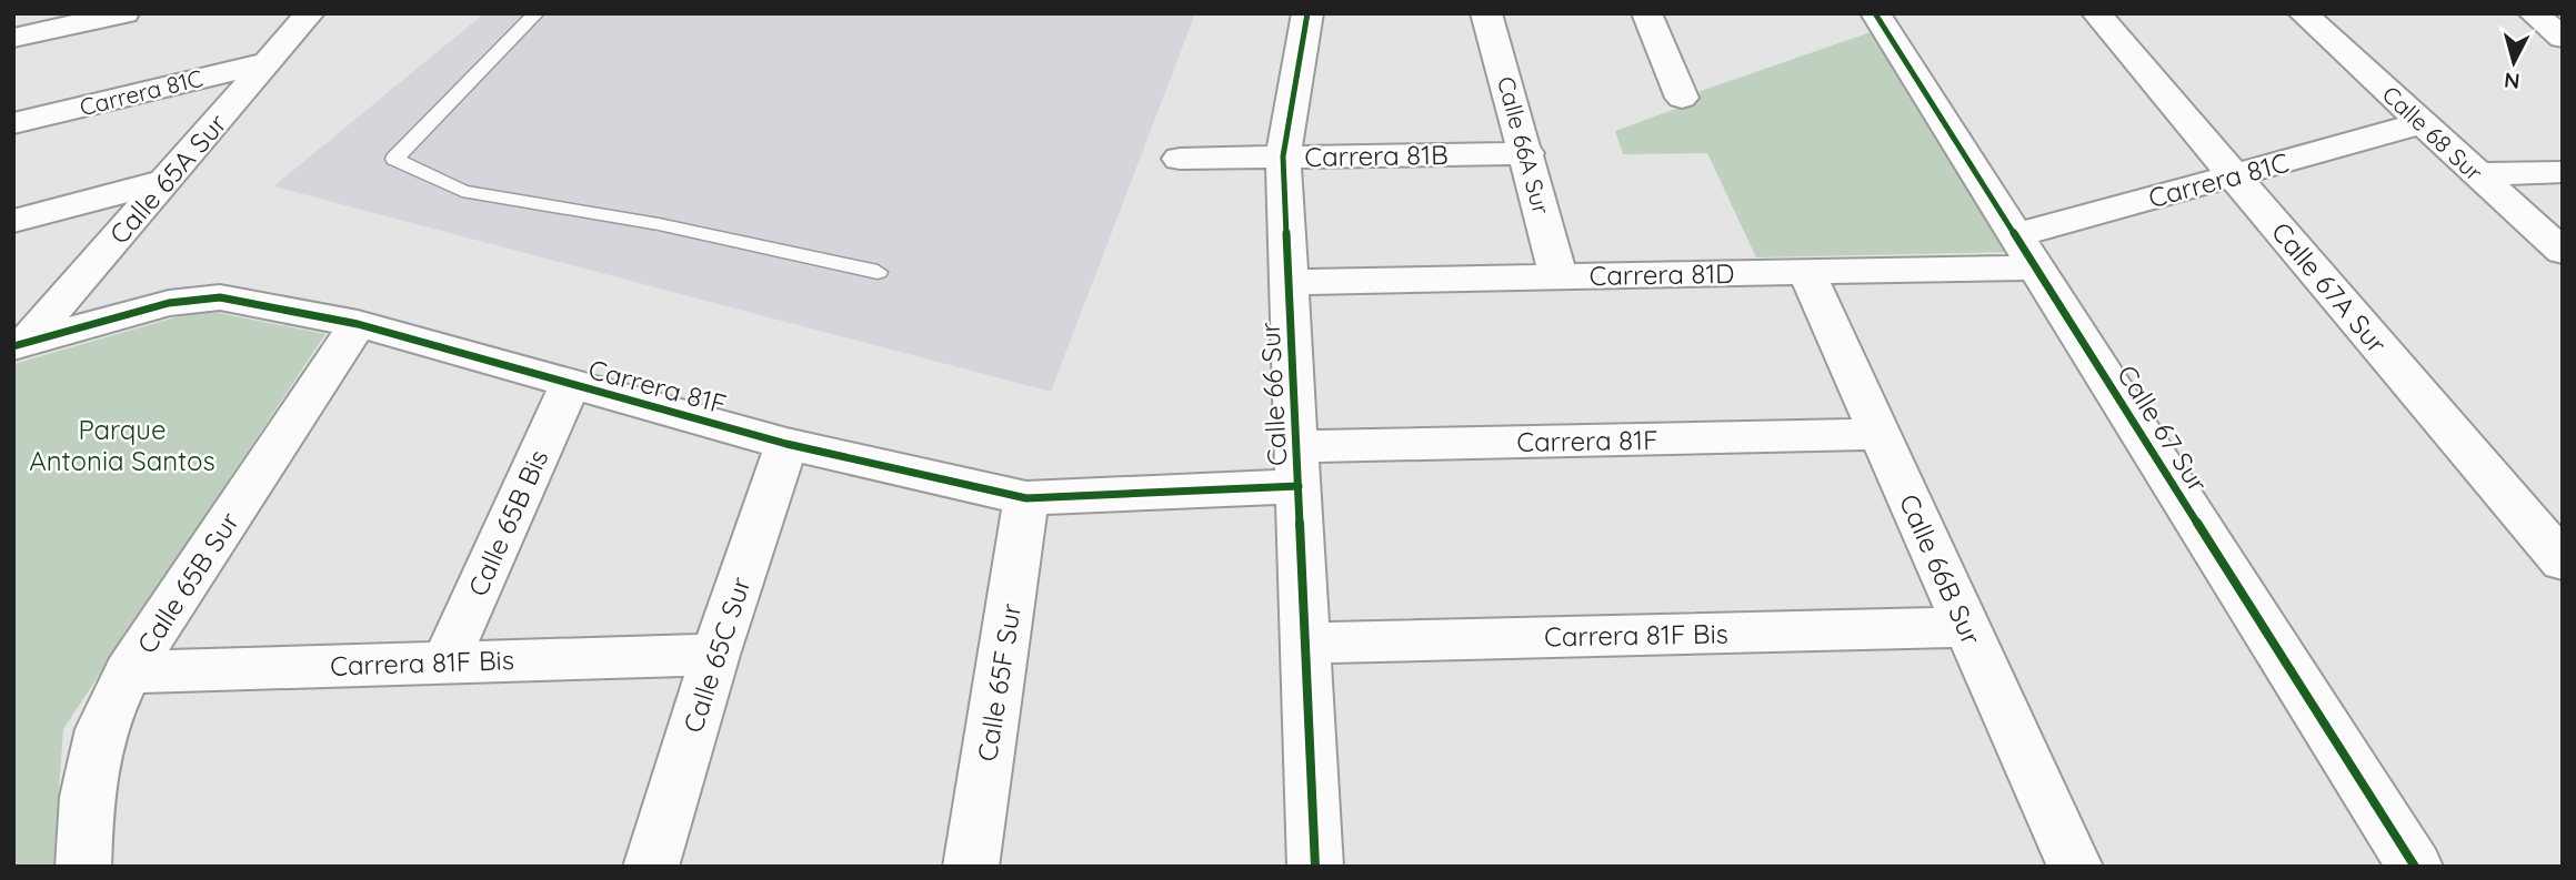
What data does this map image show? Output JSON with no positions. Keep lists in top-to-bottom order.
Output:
{
  "streets": {
    "street": [
      "Carrera 81C",
      "Calle 68 Sur",
      "Calle 66A Sur",
      "Carrera 81B",
      "Calle 65A Sur",
      "Carrera 81D",
      "Calle 67A Sur",
      "Carrera 81F",
      "Calle 66 Sur",
      "Calle 67 Sur",
      "Calle 65B Bis",
      "Calle 66B Sur",
      "Calle 65B Sur",
      "Carrera 81F Bis",
      "Calle 65C Sur",
      "Calle 65F Sur"
    ]
  },
  "crossings": [
    ["Carrera 81C", "Calle 68 Sur"],
    ["Carrera 81C", "Calle 65A Sur"],
    ["Carrera 81C", "Carrera 81D"],
    ["Carrera 81C", "Calle 67A Sur"],
    ["Carrera 81C", "Calle 67 Sur"],
    ["Calle 66A Sur", "Carrera 81B"],
    ["Calle 66A Sur", "Carrera 81D"],
    ["Carrera 81B", "Calle 66 Sur"],
    ["Calle 65A Sur", "Carrera 81F"],
    ["Carrera 81D", "Calle 66 Sur"],
    ["Carrera 81D", "Calle 67 Sur"],
    ["Carrera 81D", "Calle 66B Sur"],
    ["Carrera 81F", "Calle 66 Sur"],
    ["Carrera 81F", "Calle 65B Bis"],
    ["Carrera 81F", "Calle 66B Sur"],
    ["Carrera 81F", "Calle 65B Sur"],
    ["Carrera 81F", "Calle 65C Sur"],
    ["Carrera 81F", "Calle 65F Sur"],
    ["Calle 66 Sur", "Carrera 81F Bis"],
    ["Calle 65B Bis", "Carrera 81F Bis"],
    ["Calle 66B Sur", "Carrera 81F Bis"],
    ["Calle 65B Sur", "Carrera 81F Bis"],
    ["Carrera 81F Bis", "Calle 65C Sur"]
  ],
  "parks": ["Parque Antonia Santos"],
  "north": "bottom"
}
